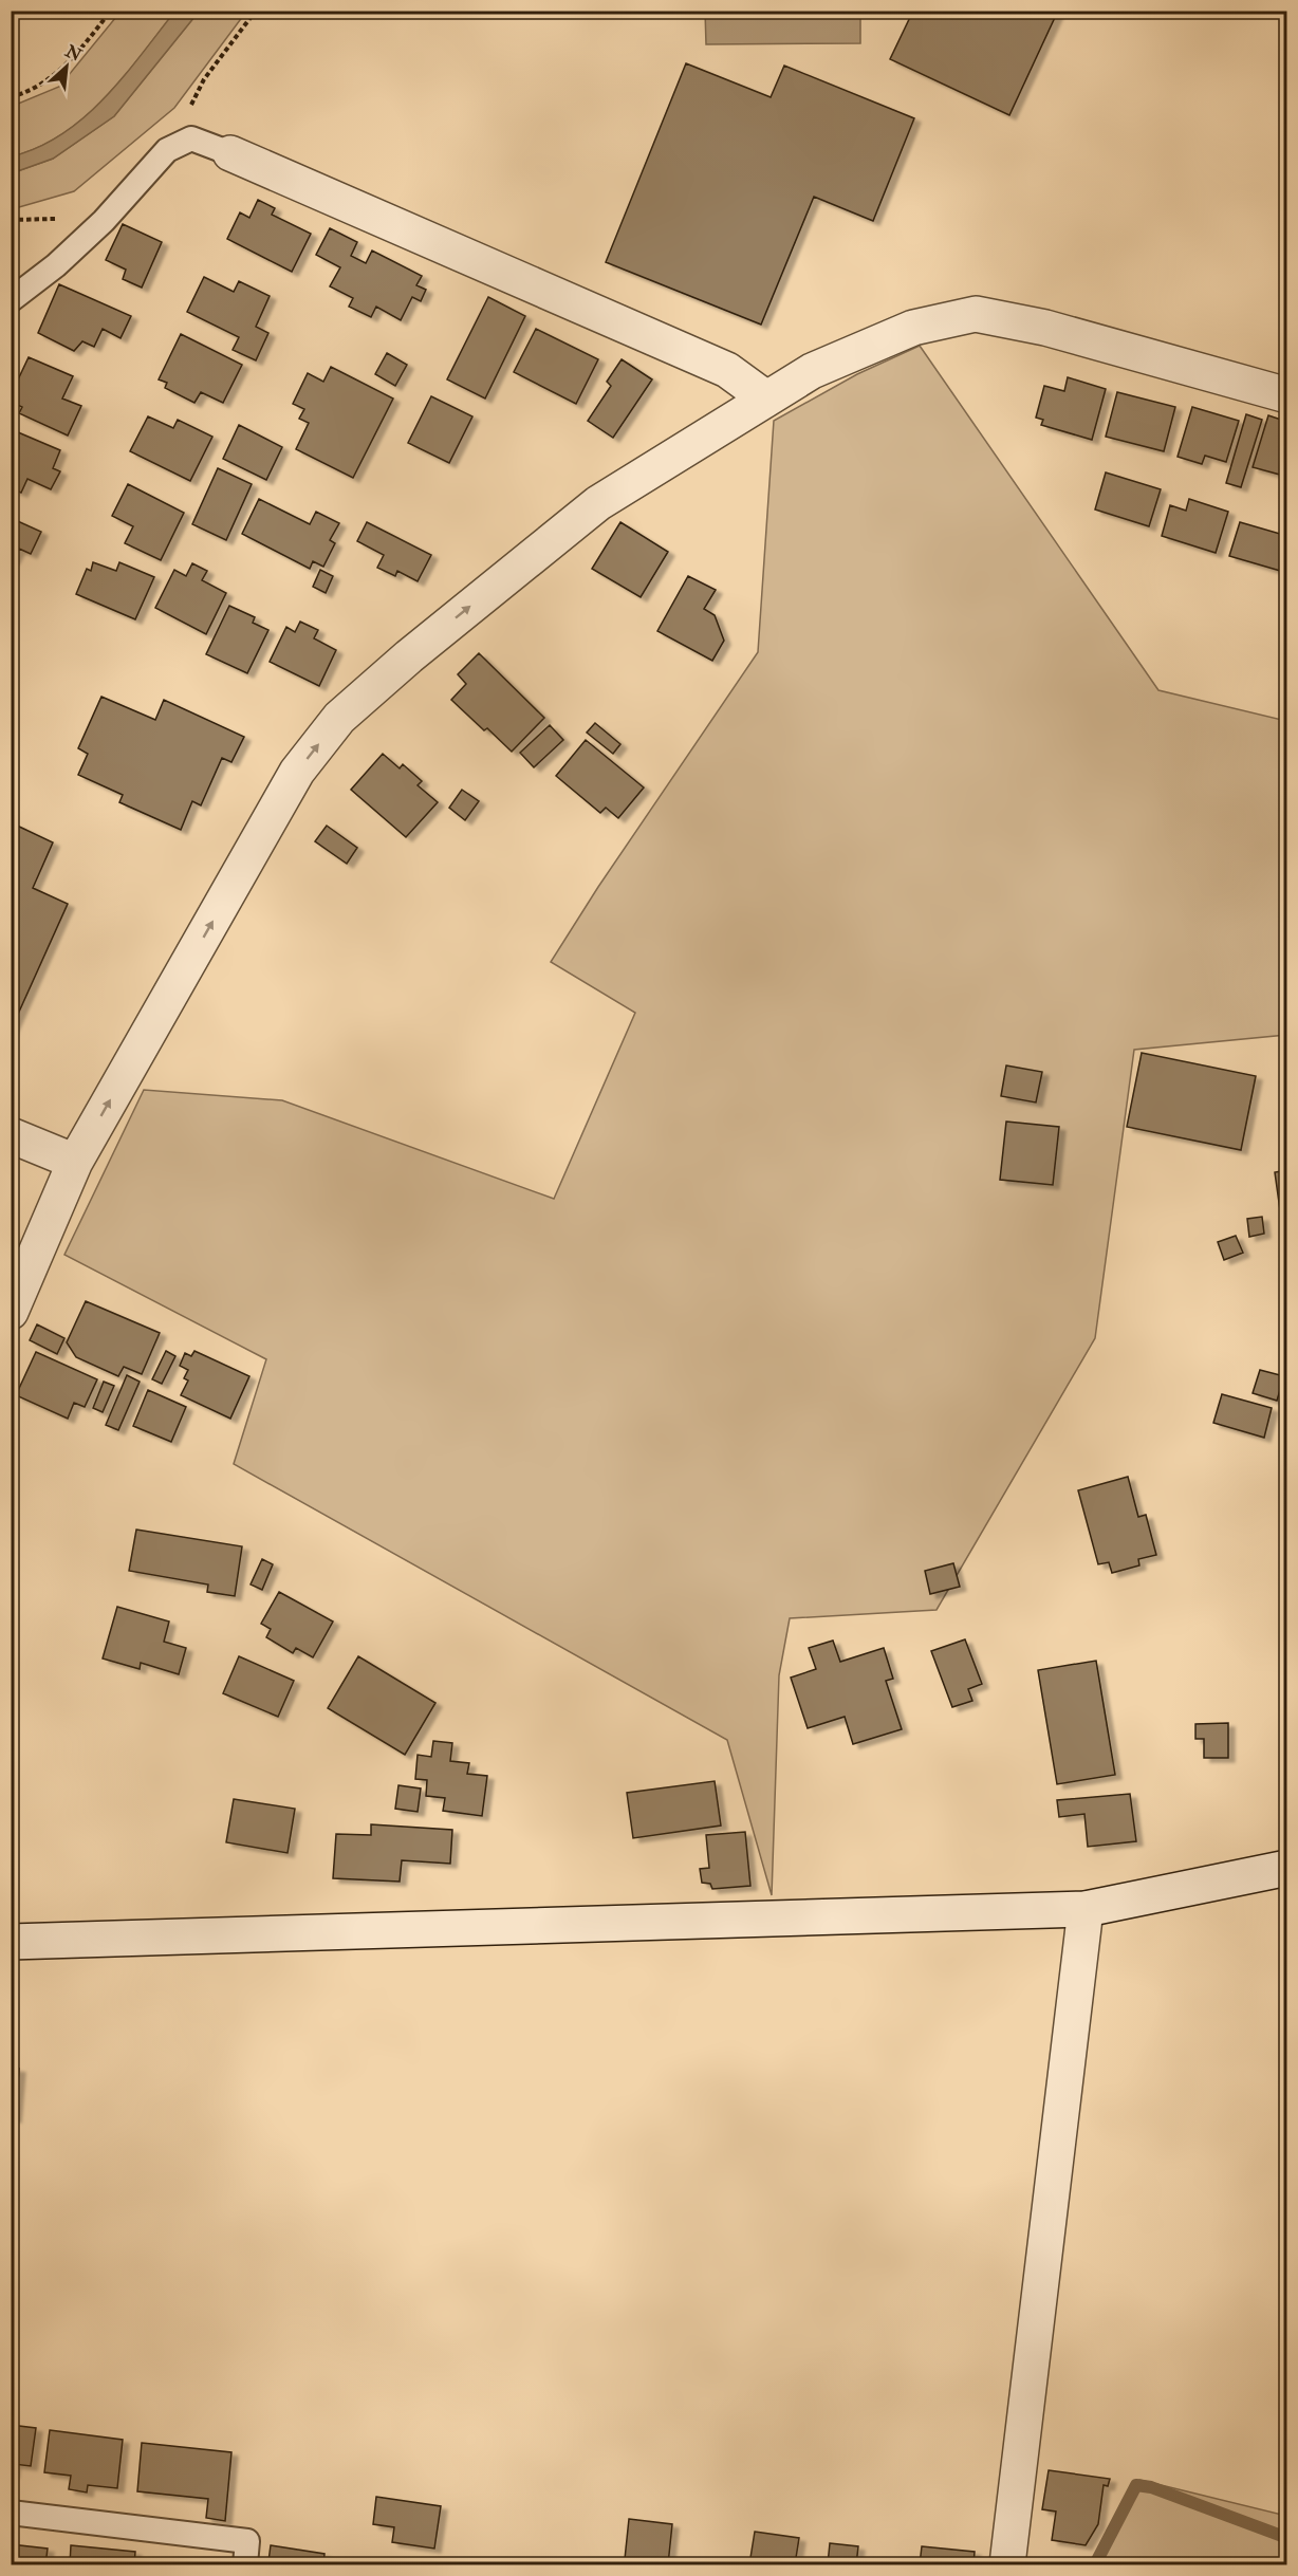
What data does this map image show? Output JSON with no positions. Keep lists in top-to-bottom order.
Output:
{
  "north": "top right"
}
